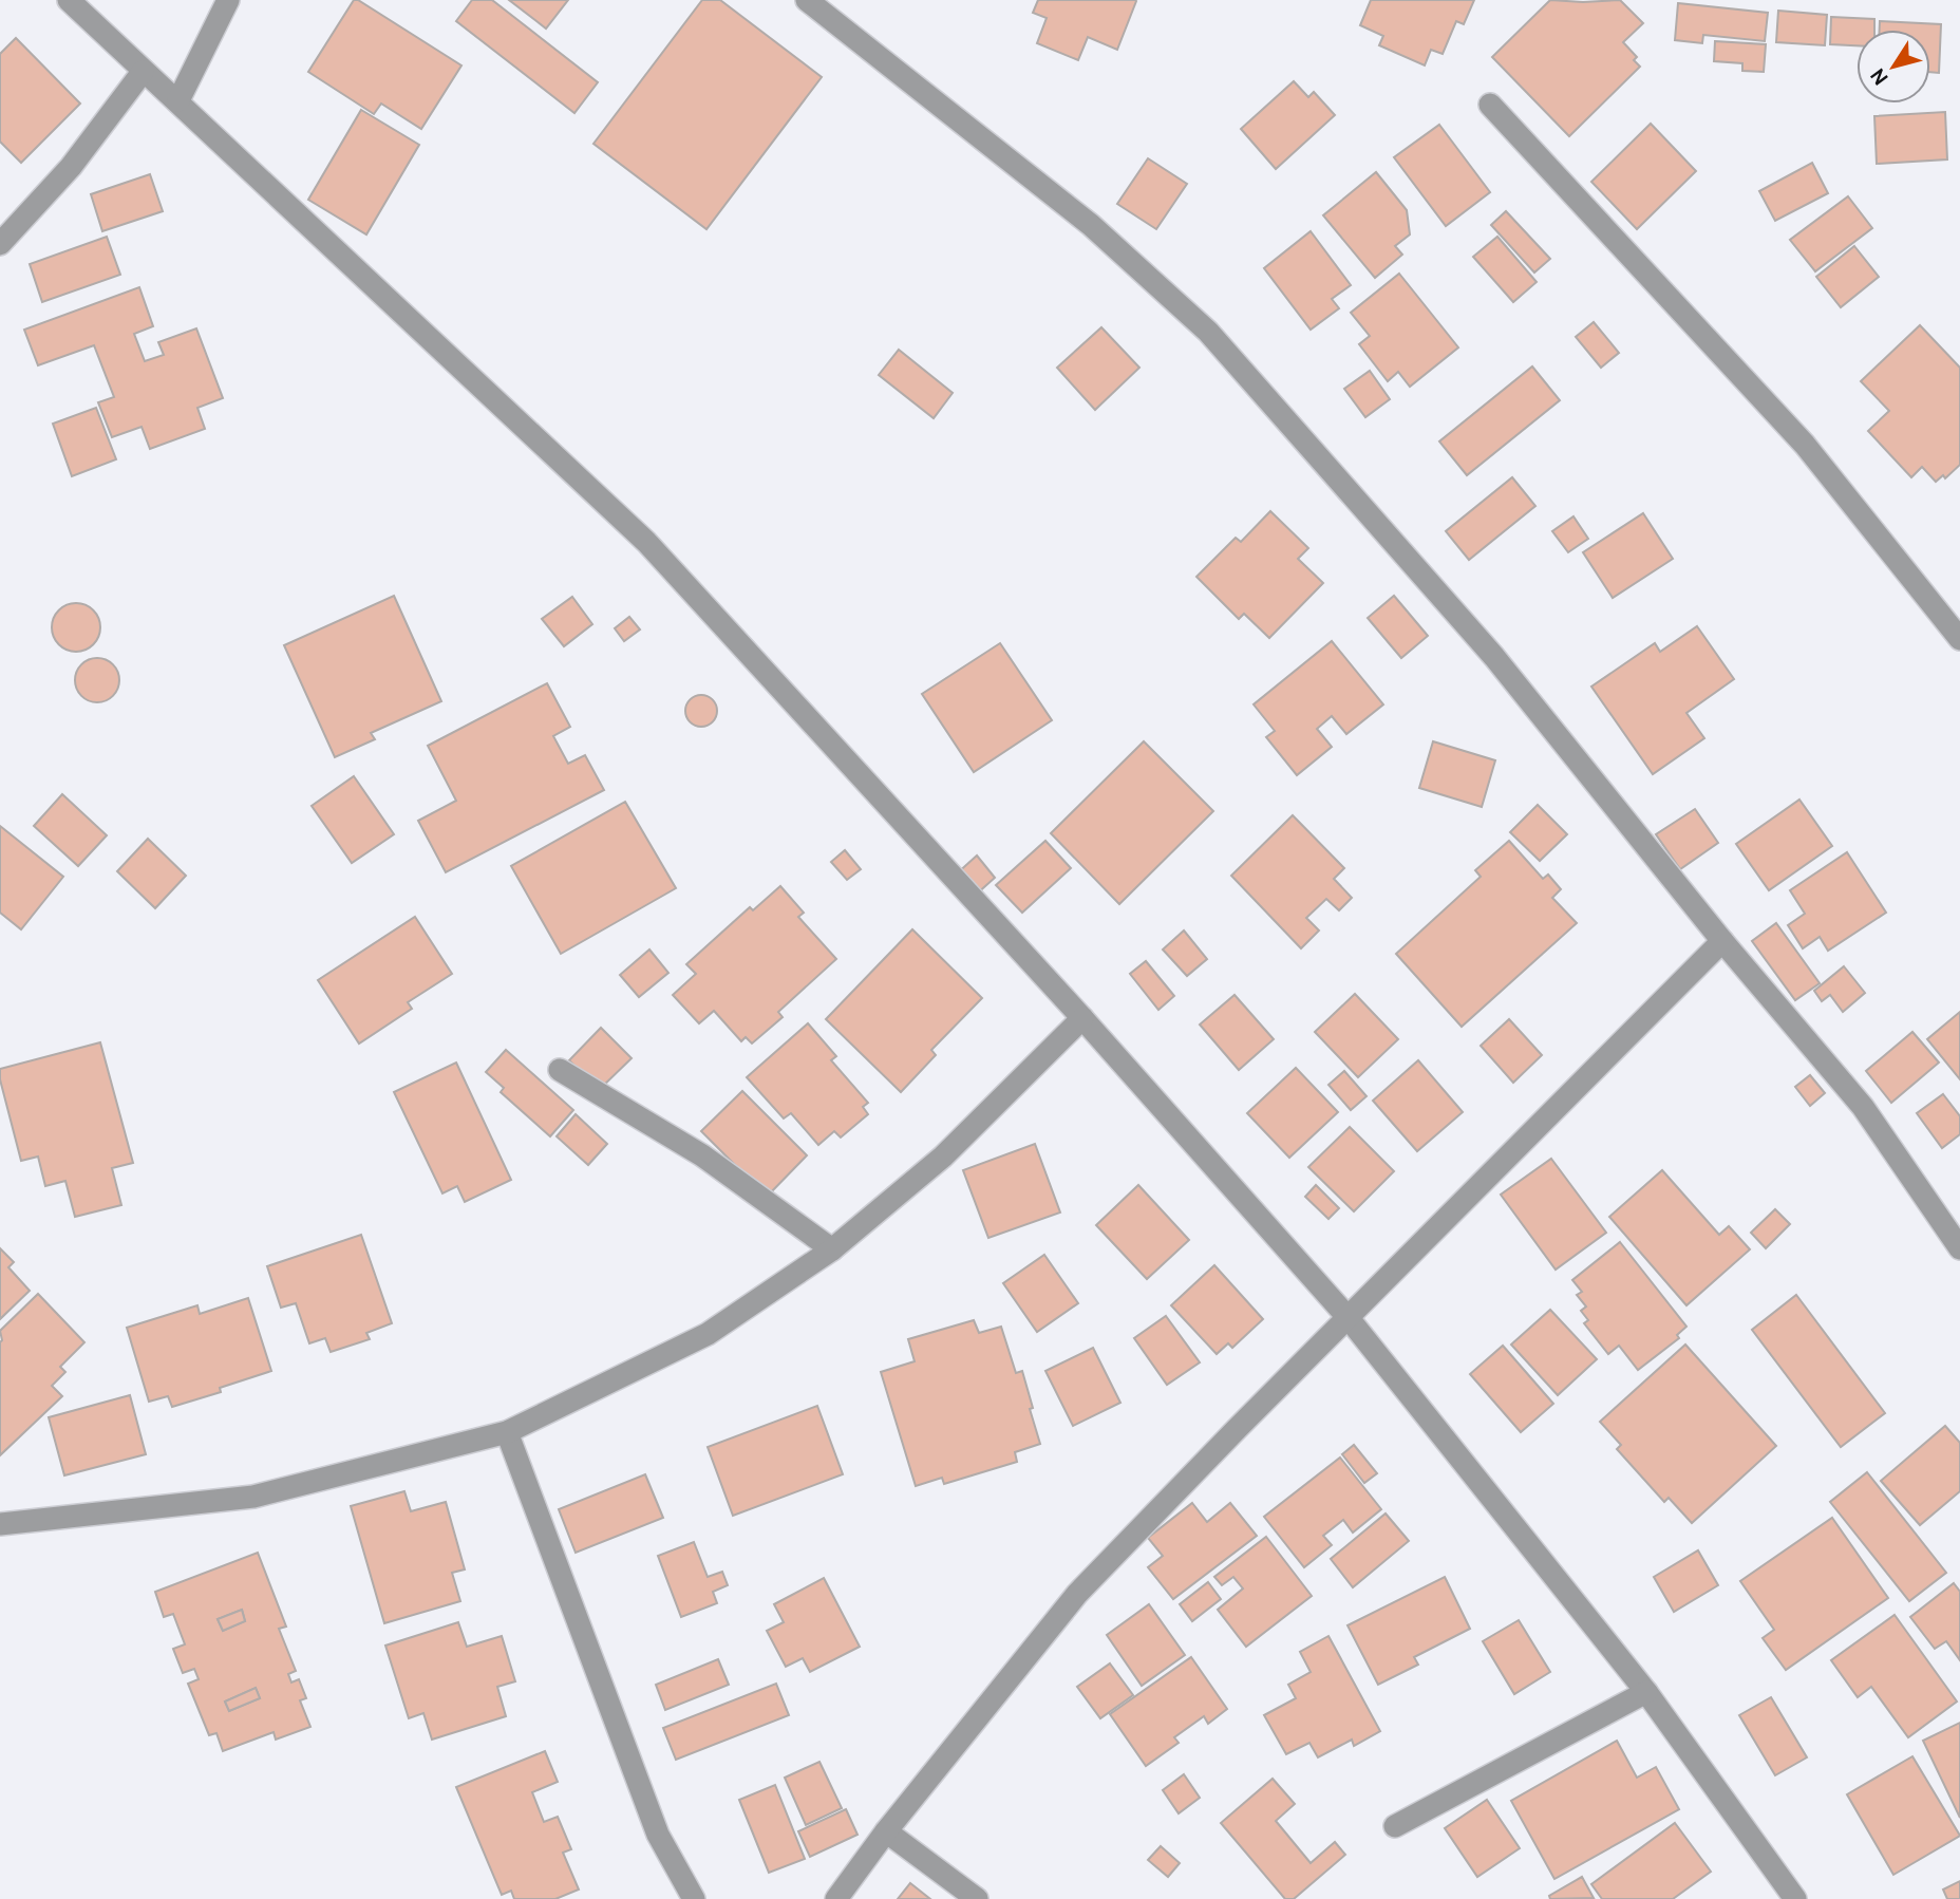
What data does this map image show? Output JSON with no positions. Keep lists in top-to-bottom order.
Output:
{
  "north": "bottom left"
}
